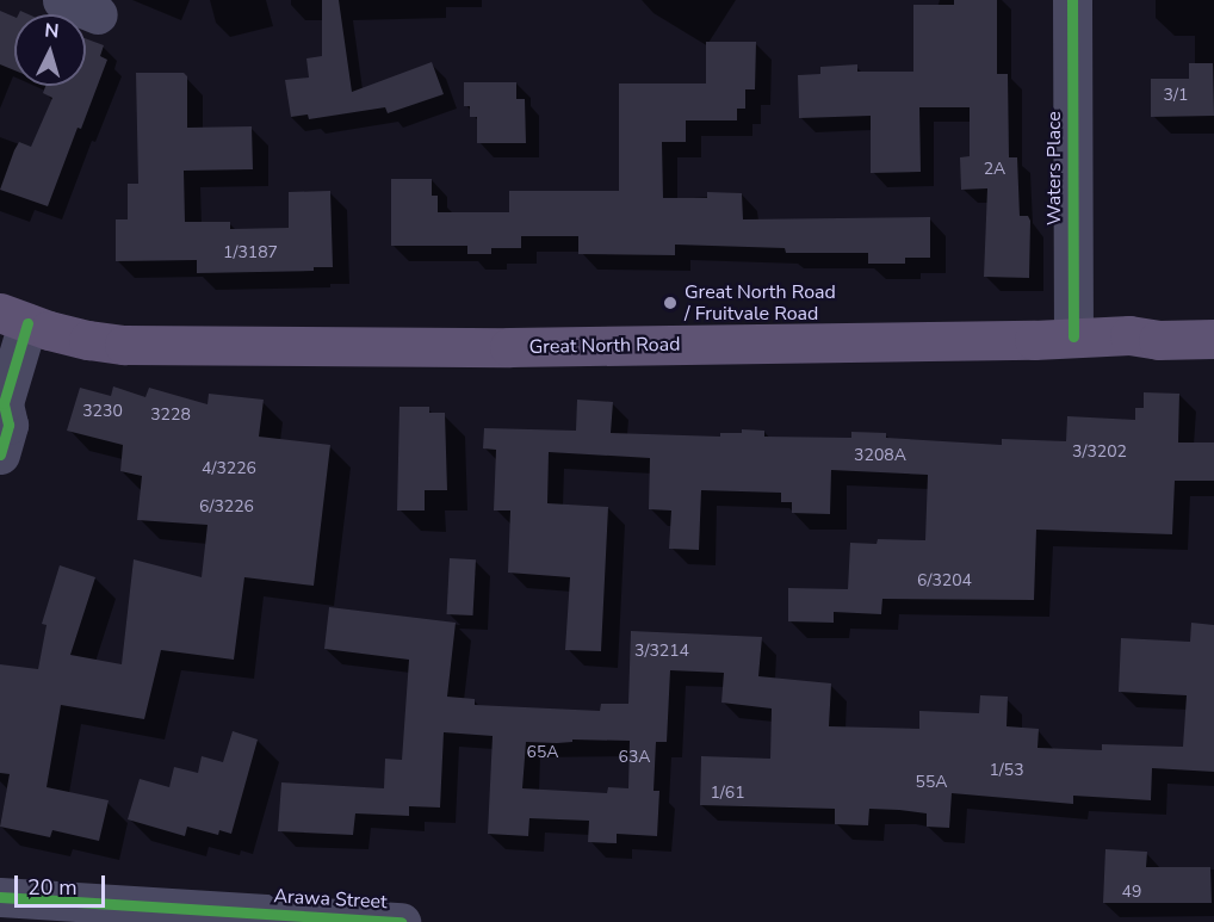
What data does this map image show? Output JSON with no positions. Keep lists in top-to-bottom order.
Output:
{
  "streets": {
    "main road": ["Great North Road"],
    "street": ["Waters Place", "Arawa Street"]
  },
  "crossings": [
    ["Waters Place", "Great North Road"]
  ],
  "places": ["Great North Road / Fruitvale Road"],
  "house_numbers": [
    "3/1",
    "2A",
    "1/3187",
    "3230",
    "3228",
    "3/3202",
    "3208A",
    "4/3226",
    "6/3226",
    "6/3204",
    "3/3214",
    "65A",
    "63A",
    "1/53",
    "55A",
    "1/61",
    "49"
  ],
  "scale_bar": "20 m",
  "north": "top"
}
